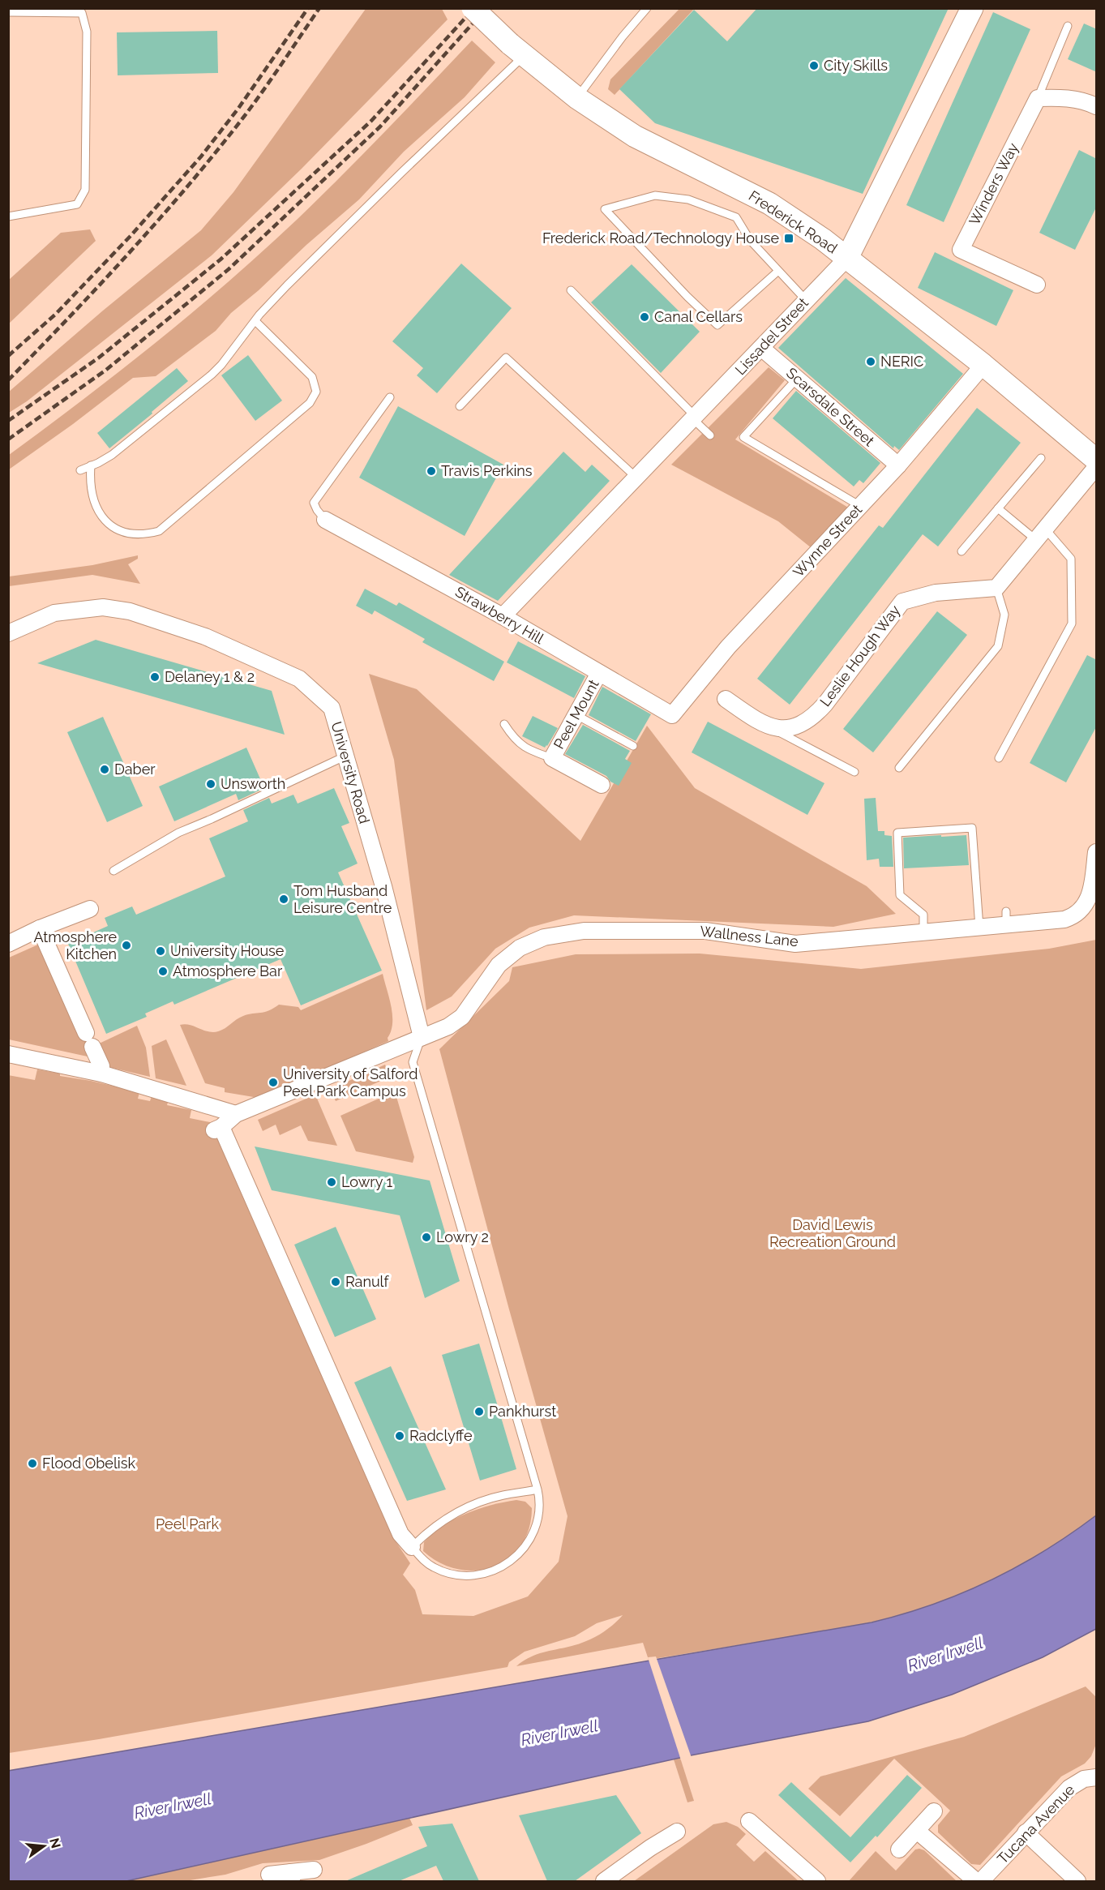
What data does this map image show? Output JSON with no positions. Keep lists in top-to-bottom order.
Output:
{
  "streets": {
    "main road": ["Frederick Road", "Lissadel Street"],
    "street": [
      "Winders Way",
      "Scarsdale Street",
      "Wynne Street",
      "Strawberry Hill",
      "Leslie Hough Way",
      "Peel Mount",
      "University Road",
      "Wallness Lane",
      "Tucana Avenue"
    ]
  },
  "crossings": [
    ["Frederick Road", "Lissadel Street"],
    ["Frederick Road", "Wynne Street"],
    ["Lissadel Street", "Scarsdale Street"],
    ["Lissadel Street", "Strawberry Hill"],
    ["Scarsdale Street", "Wynne Street"],
    ["Wynne Street", "Strawberry Hill"],
    ["Strawberry Hill", "Peel Mount"],
    ["University Road", "Wallness Lane"]
  ],
  "water": ["River Irwell"],
  "parks": ["David Lewis Recreation Ground", "Peel Park"],
  "places": {
    "other": [
      "City Skills",
      "Canal Cellars",
      "NERIC",
      "Travis Perkins",
      "Delaney 1 & 2",
      "Daber",
      "Unsworth",
      "Tom Husband Leisure Centre",
      "Atmosphere Kitchen",
      "University House",
      "Atmosphere Bar",
      "University of Salford Peel Park Campus",
      "Lowry 1",
      "Lowry 2",
      "Ranulf",
      "Pankhurst",
      "Radclyffe",
      "Flood Obelisk"
    ],
    "transit": ["Frederick Road/Technology House"]
  },
  "north": "right"
}
